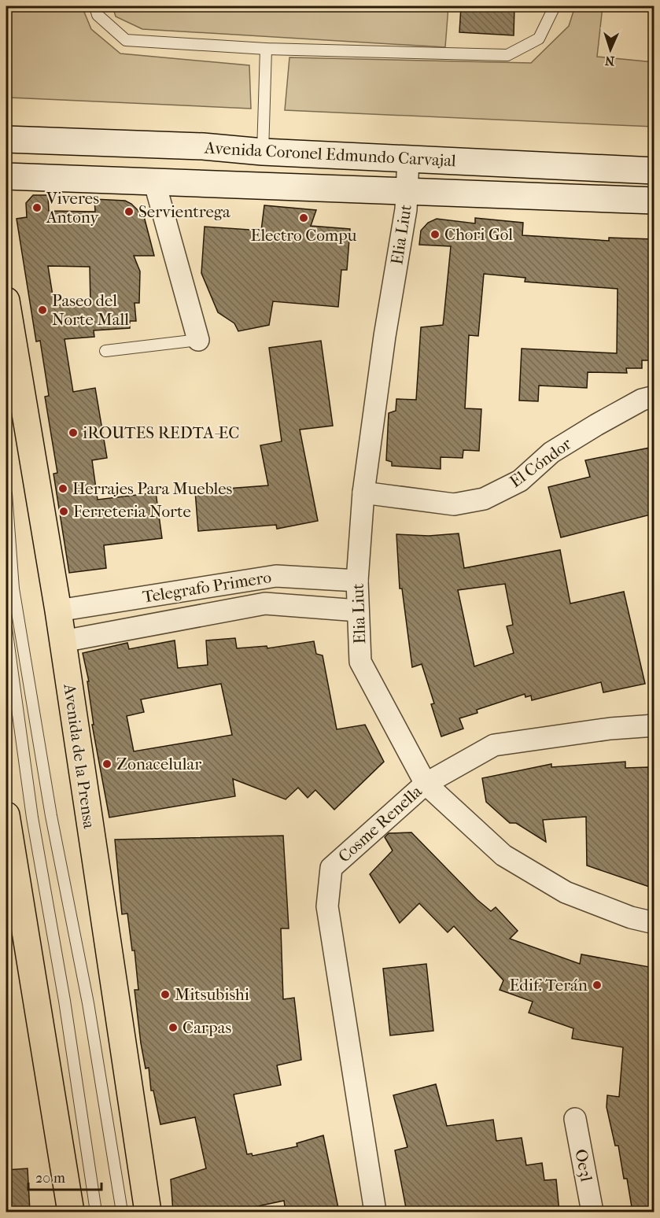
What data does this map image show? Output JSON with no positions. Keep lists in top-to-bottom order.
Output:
{
  "streets": {
    "main road": ["Avenida Coronel Edmundo Carvajal", "Avenida de la Prensa"],
    "street": [
      "Elia Liut",
      "El Cóndor",
      "Telegrafo Primero",
      "Cosme Renella",
      "Oe3l"
    ]
  },
  "crossings": [
    ["Avenida Coronel Edmundo Carvajal", "Elia Liut"],
    ["Elia Liut", "El Cóndor"],
    ["Elia Liut", "Telegrafo Primero"],
    ["Elia Liut", "Cosme Renella"],
    ["Telegrafo Primero", "Avenida de la Prensa"]
  ],
  "places": [
    "Viveres Antony",
    "Servientrega",
    "Electro Compu",
    "Chori Gol",
    "Paseo del Norte Mall",
    "iROUTES REDTA-EC",
    "Herrajes Para Muebles",
    "Ferreteria Norte",
    "Zonacelular",
    "Edif. Terán",
    "Mitsubishi",
    "Carpas"
  ],
  "scale_bar": "20 m",
  "north": "bottom"
}
